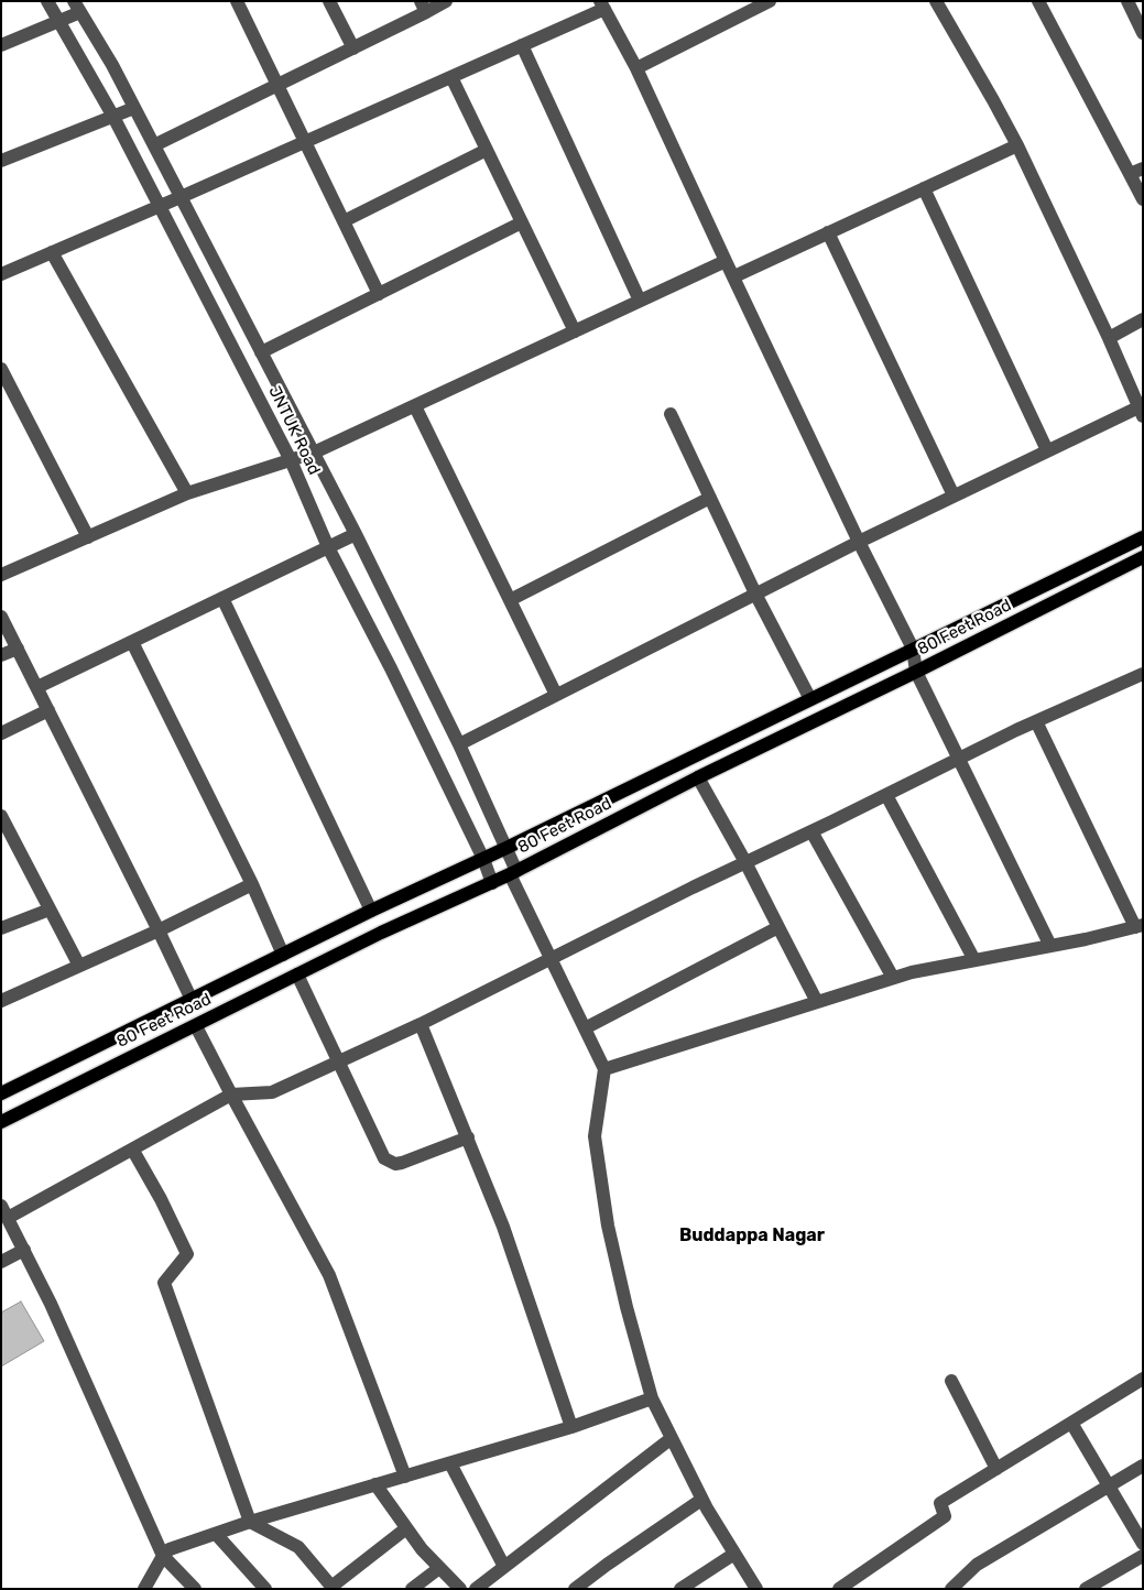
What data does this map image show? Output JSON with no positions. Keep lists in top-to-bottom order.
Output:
{
  "streets": {
    "main road": ["80 Feet Road"],
    "street": ["JNTUK Road"]
  },
  "crossings": [
    ["JNTUK Road", "80 Feet Road"]
  ],
  "districts": ["Buddappa Nagar"]
}
